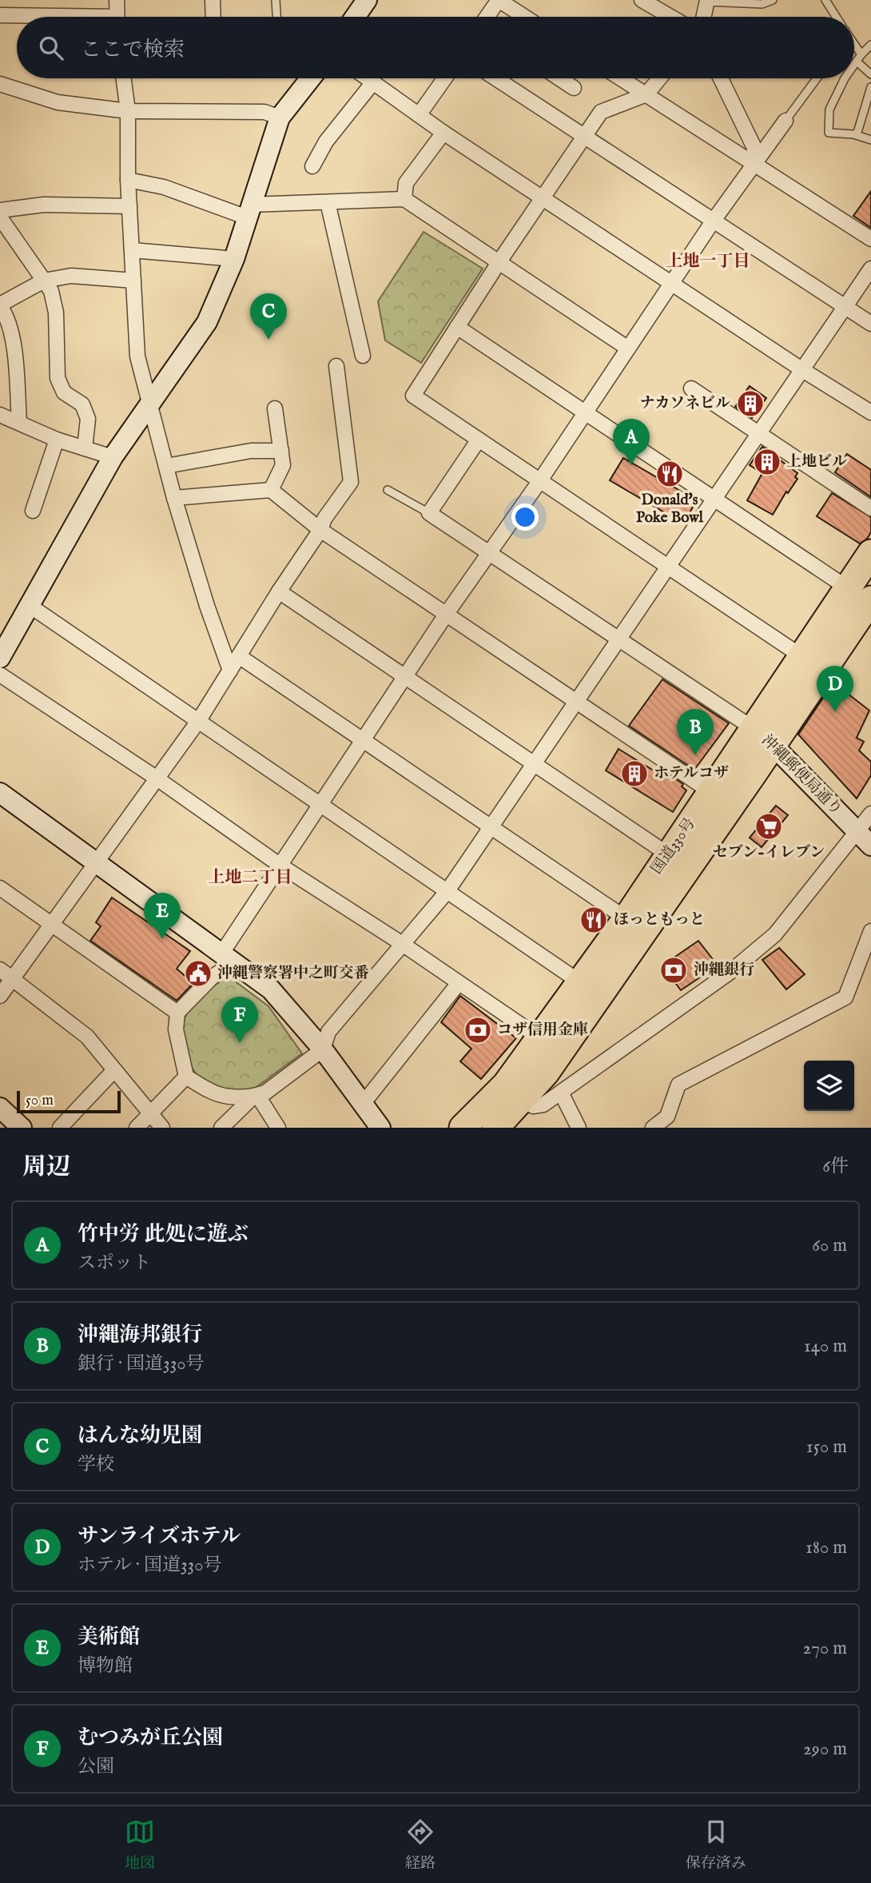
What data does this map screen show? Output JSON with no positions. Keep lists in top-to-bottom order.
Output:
{
  "streets": {
    "highway": ["国道330号"],
    "street": ["沖縄郵便局通り"]
  },
  "crossings": [
    ["沖縄郵便局通り", "国道330号"]
  ],
  "districts": ["上地一丁目", "上地二丁目"],
  "places": {
    "building": ["ナカソネビル", "上地ビル", "ホテルコザ"],
    "restaurant": ["Donald's Poke Bowl", "ほっともっと"],
    "supermarket": ["セブン-イレブン"],
    "bank": ["沖縄銀行", "コザ信用金庫"],
    "public building": ["沖縄警察署中之町交番"]
  },
  "scale_bar": "50 m",
  "page": {
    "search": "ここで検索",
    "pins": [
      "C",
      "A",
      "D",
      "B",
      "E",
      "F"
    ],
    "scale": "50 m",
    "heading": ["周辺", "6件"],
    "list": [
      {
        "mark": "A",
        "name": "竹中労 此処に遊ぶ",
        "note": "スポット",
        "value": "60 m"
      },
      {
        "mark": "B",
        "name": "沖縄海邦銀行",
        "note": "銀行 · 国道330号",
        "value": "140 m"
      },
      {
        "mark": "C",
        "name": "はんな幼児園",
        "note": "学校",
        "value": "150 m"
      },
      {
        "mark": "D",
        "name": "サンライズホテル",
        "note": "ホテル · 国道330号",
        "value": "180 m"
      },
      {
        "mark": "E",
        "name": "美術館",
        "note": "博物館",
        "value": "270 m"
      },
      {
        "mark": "F",
        "name": "むつみが丘公園",
        "note": "公園",
        "value": "290 m"
      }
    ],
    "nav": ["地図", "経路", "保存済み"]
  }
}
